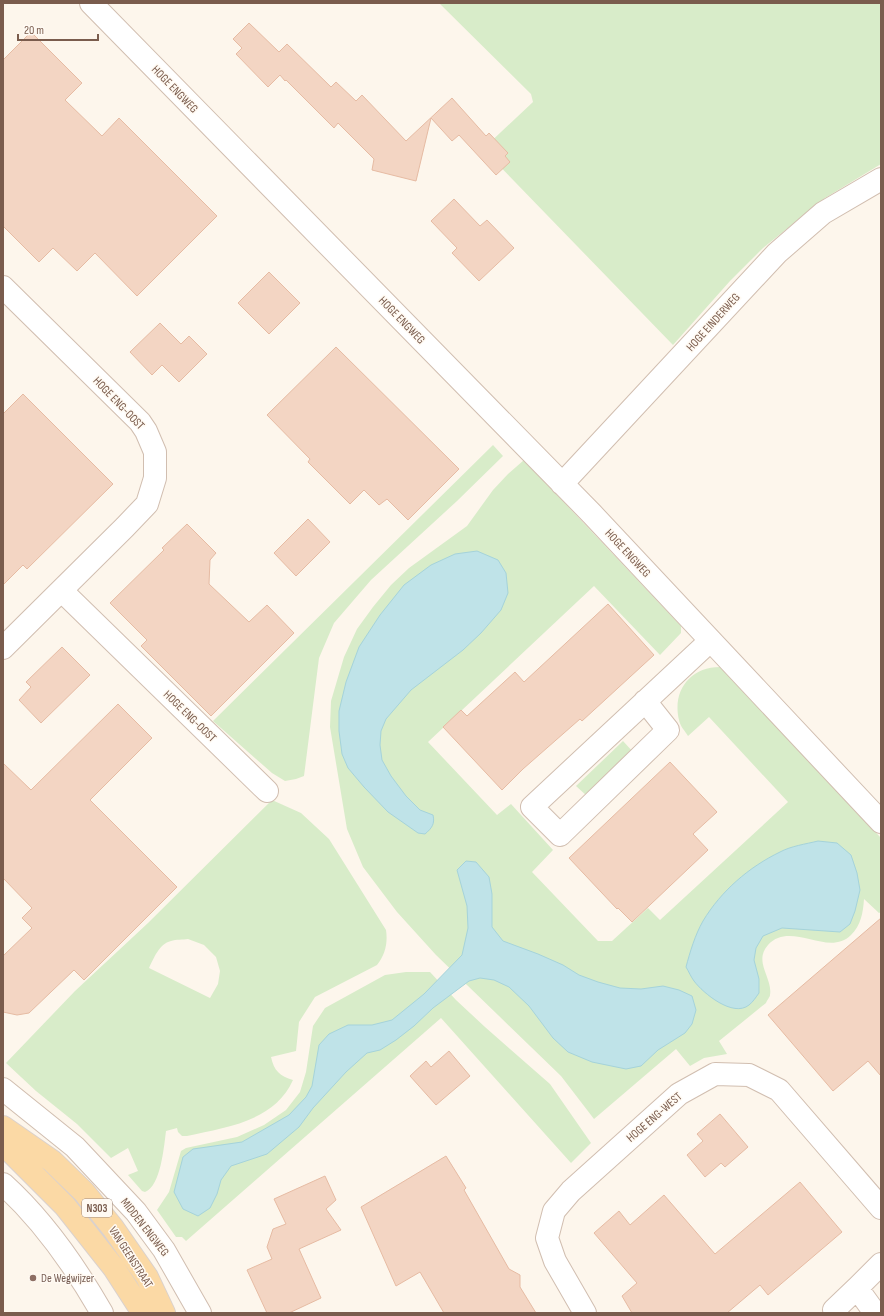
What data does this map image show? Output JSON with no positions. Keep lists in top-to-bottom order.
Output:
{
  "streets": {
    "main road": ["N303", "VAN GEENSTRAAT"],
    "street": [
      "HOGE ENGWEG",
      "HOGE EINDERWEG",
      "HOGE ENG-OOST",
      "HOGE ENG-WEST",
      "MIDDEN ENGWEG"
    ]
  },
  "crossings": [
    ["HOGE ENGWEG", "HOGE EINDERWEG"]
  ],
  "places": ["De Wegwijzer"],
  "scale_bar": "20 m"
}
